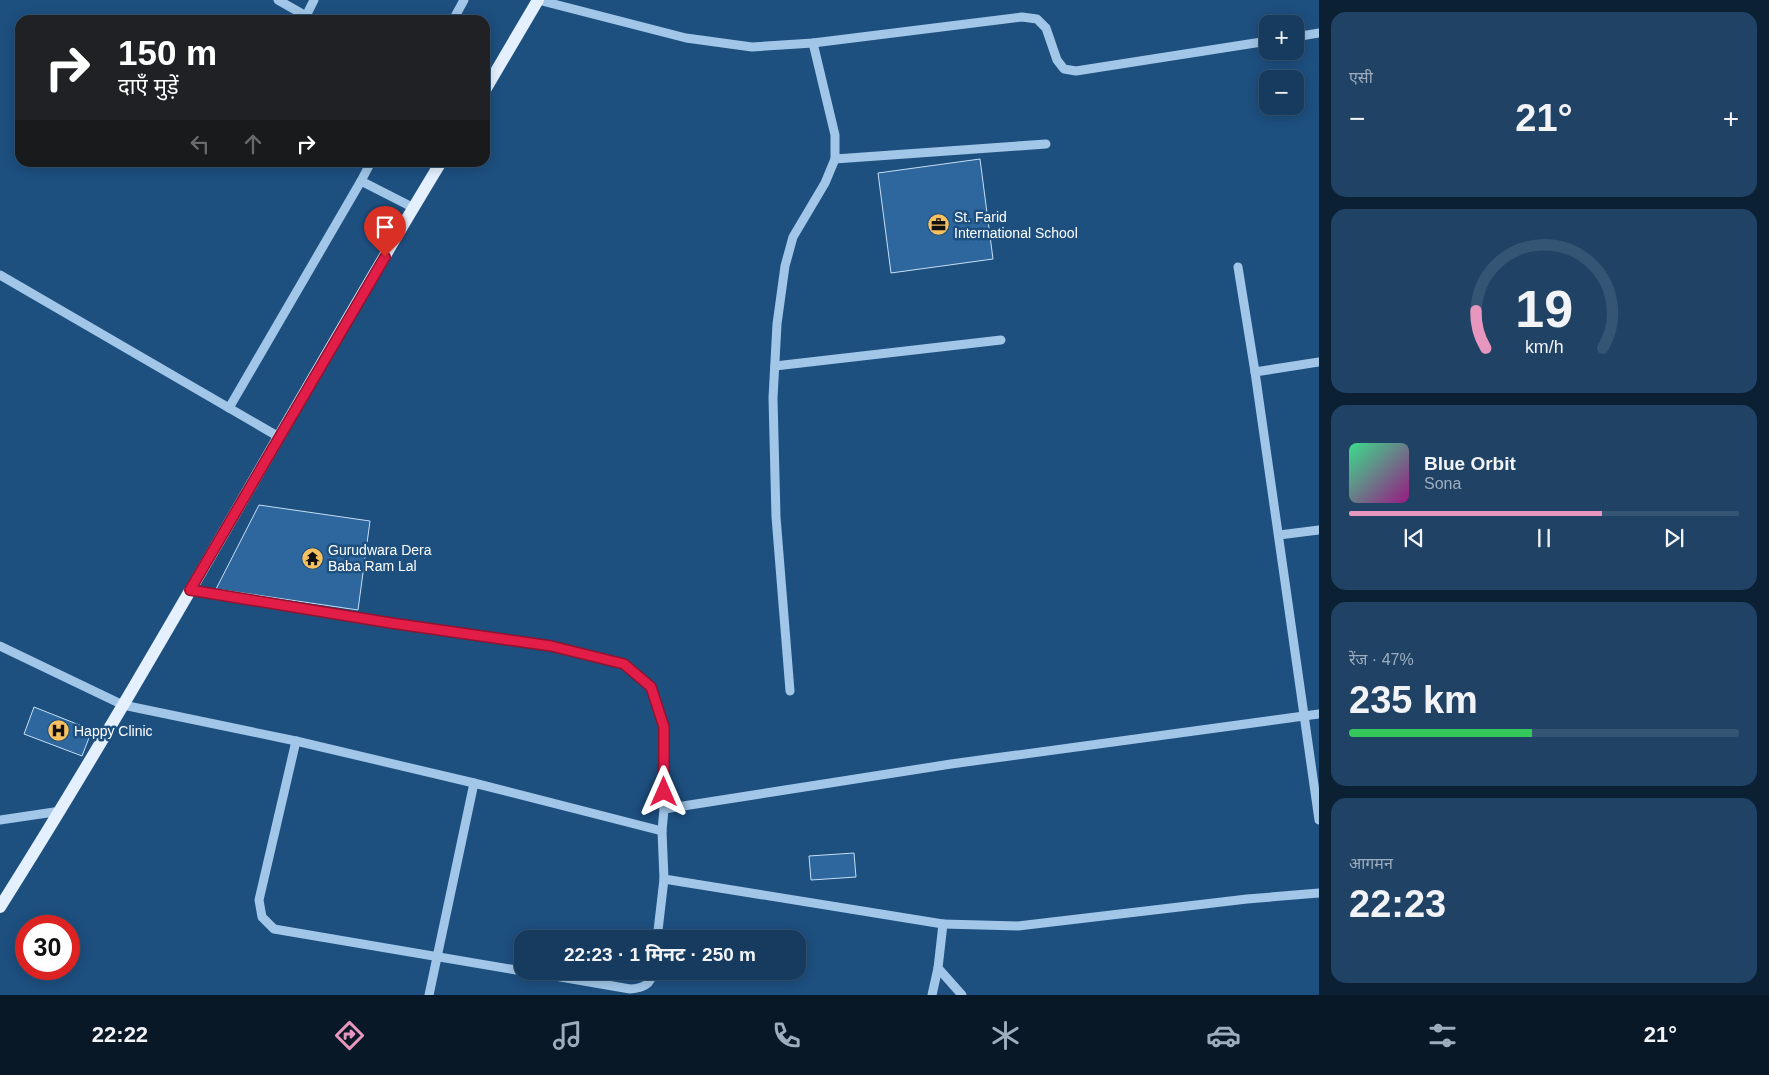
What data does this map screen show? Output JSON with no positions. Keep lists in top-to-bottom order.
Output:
{
  "places": {
    "office": ["St. Farid International School"],
    "temple": ["Gurudwara Dera Baba Ram Lal"],
    "hospital": ["Happy Clinic"]
  },
  "page": {
    "tile": [
      "एसी",
      ["रेंज · 47%", "235 km"],
      ["आगमन", "22:23"]
    ],
    "map_buttons": ["+", "−"],
    "turn": ["150 m", "दाएँ मुड़ें"],
    "heat": ["−", "21°", "+"],
    "song": ["Blue Orbit", "Sona"],
    "limit": "30",
    "trip": "22:23 · 1 मिनट · 250 m",
    "tabs": ["22:22", "21°"],
    "gauge": ["19", "km/h"]
  }
}
